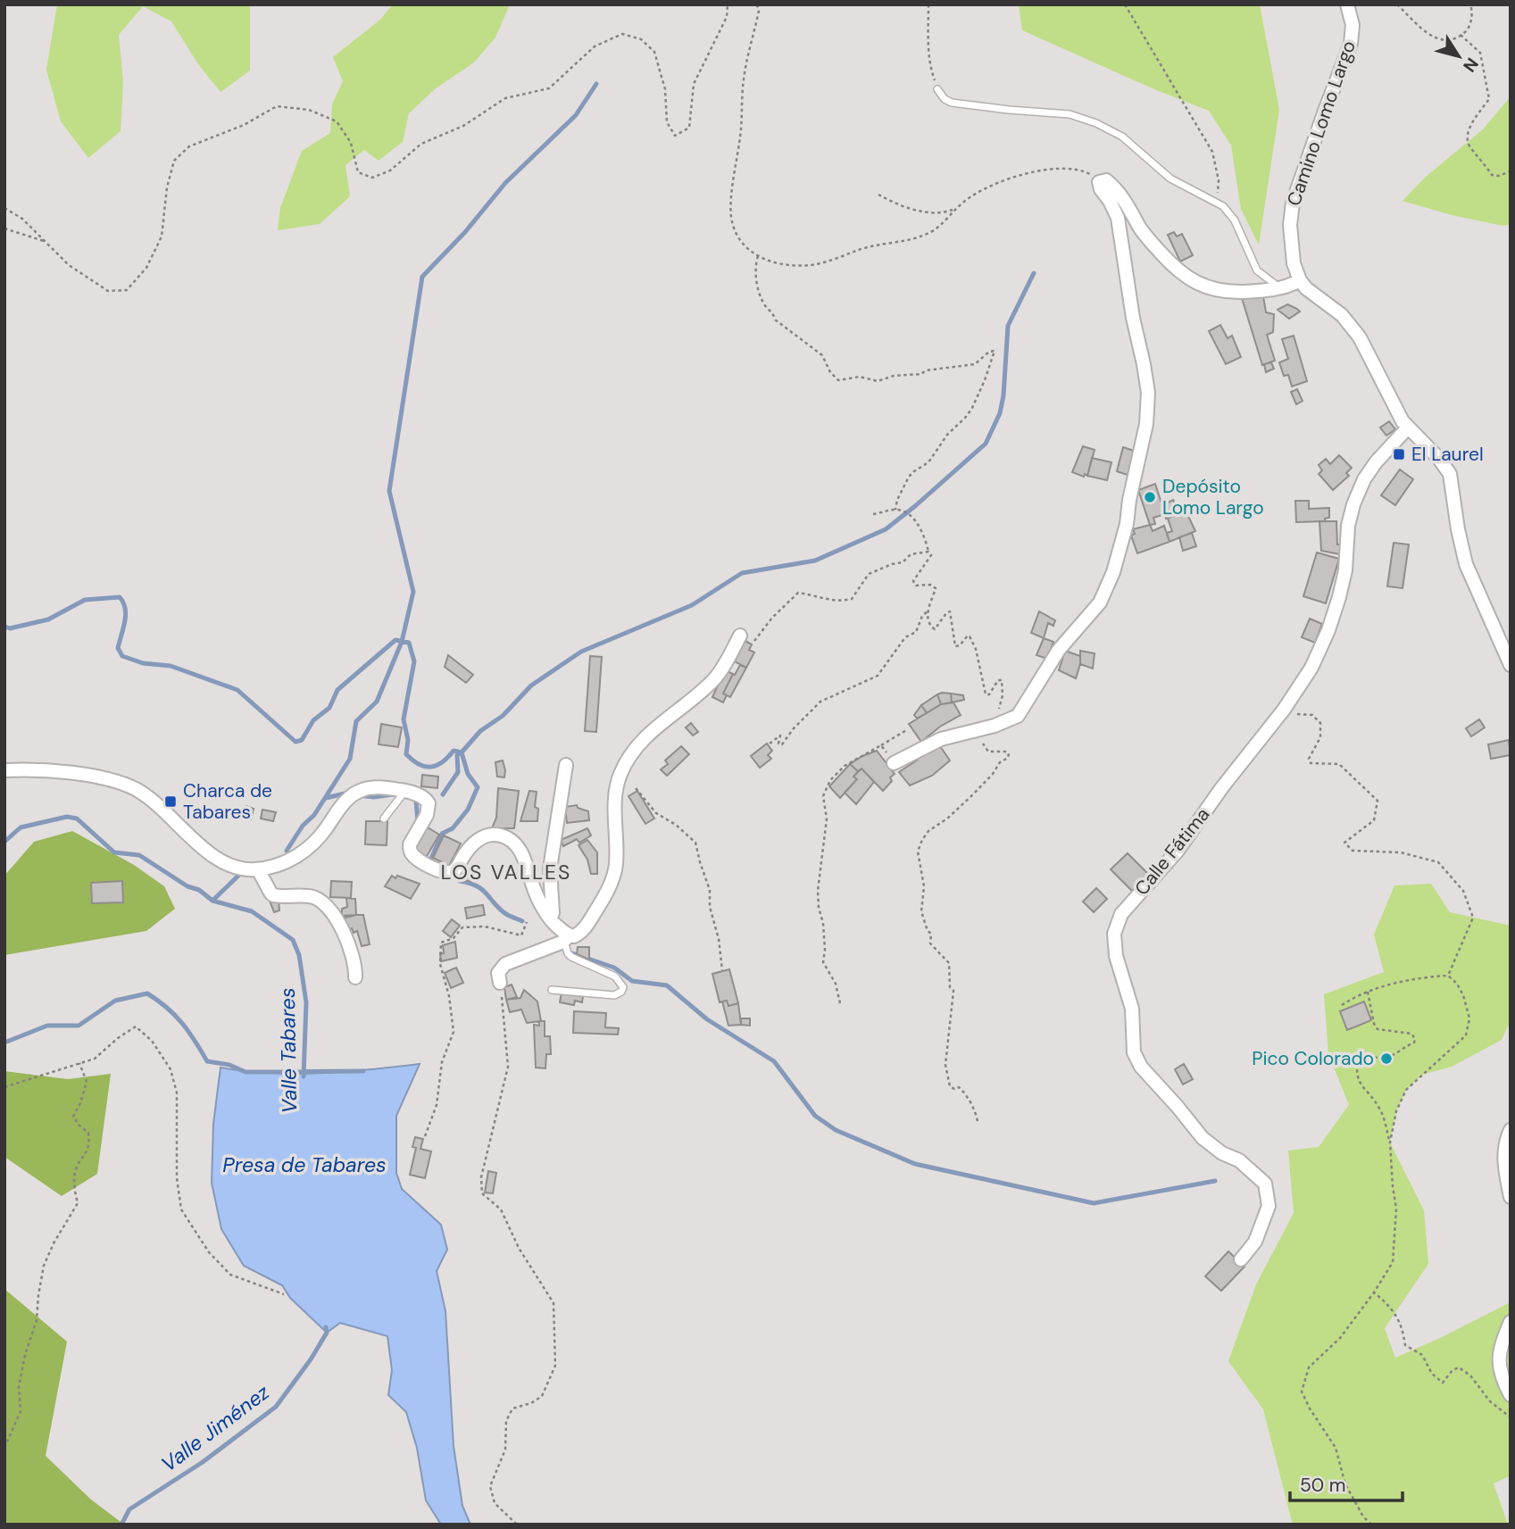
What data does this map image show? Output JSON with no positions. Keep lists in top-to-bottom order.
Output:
{
  "streets": {
    "street": ["Camino Lomo Largo", "Calle Fátima"]
  },
  "districts": ["LOS VALLES"],
  "water": ["Valle Tabares", "Presa de Tabares", "Valle Jiménez"],
  "places": {
    "transit": ["El Laurel", "Charca de Tabares"],
    "other": ["Depósito Lomo Largo", "Pico Colorado"]
  },
  "scale_bar": "50 m",
  "north": "bottom right"
}
